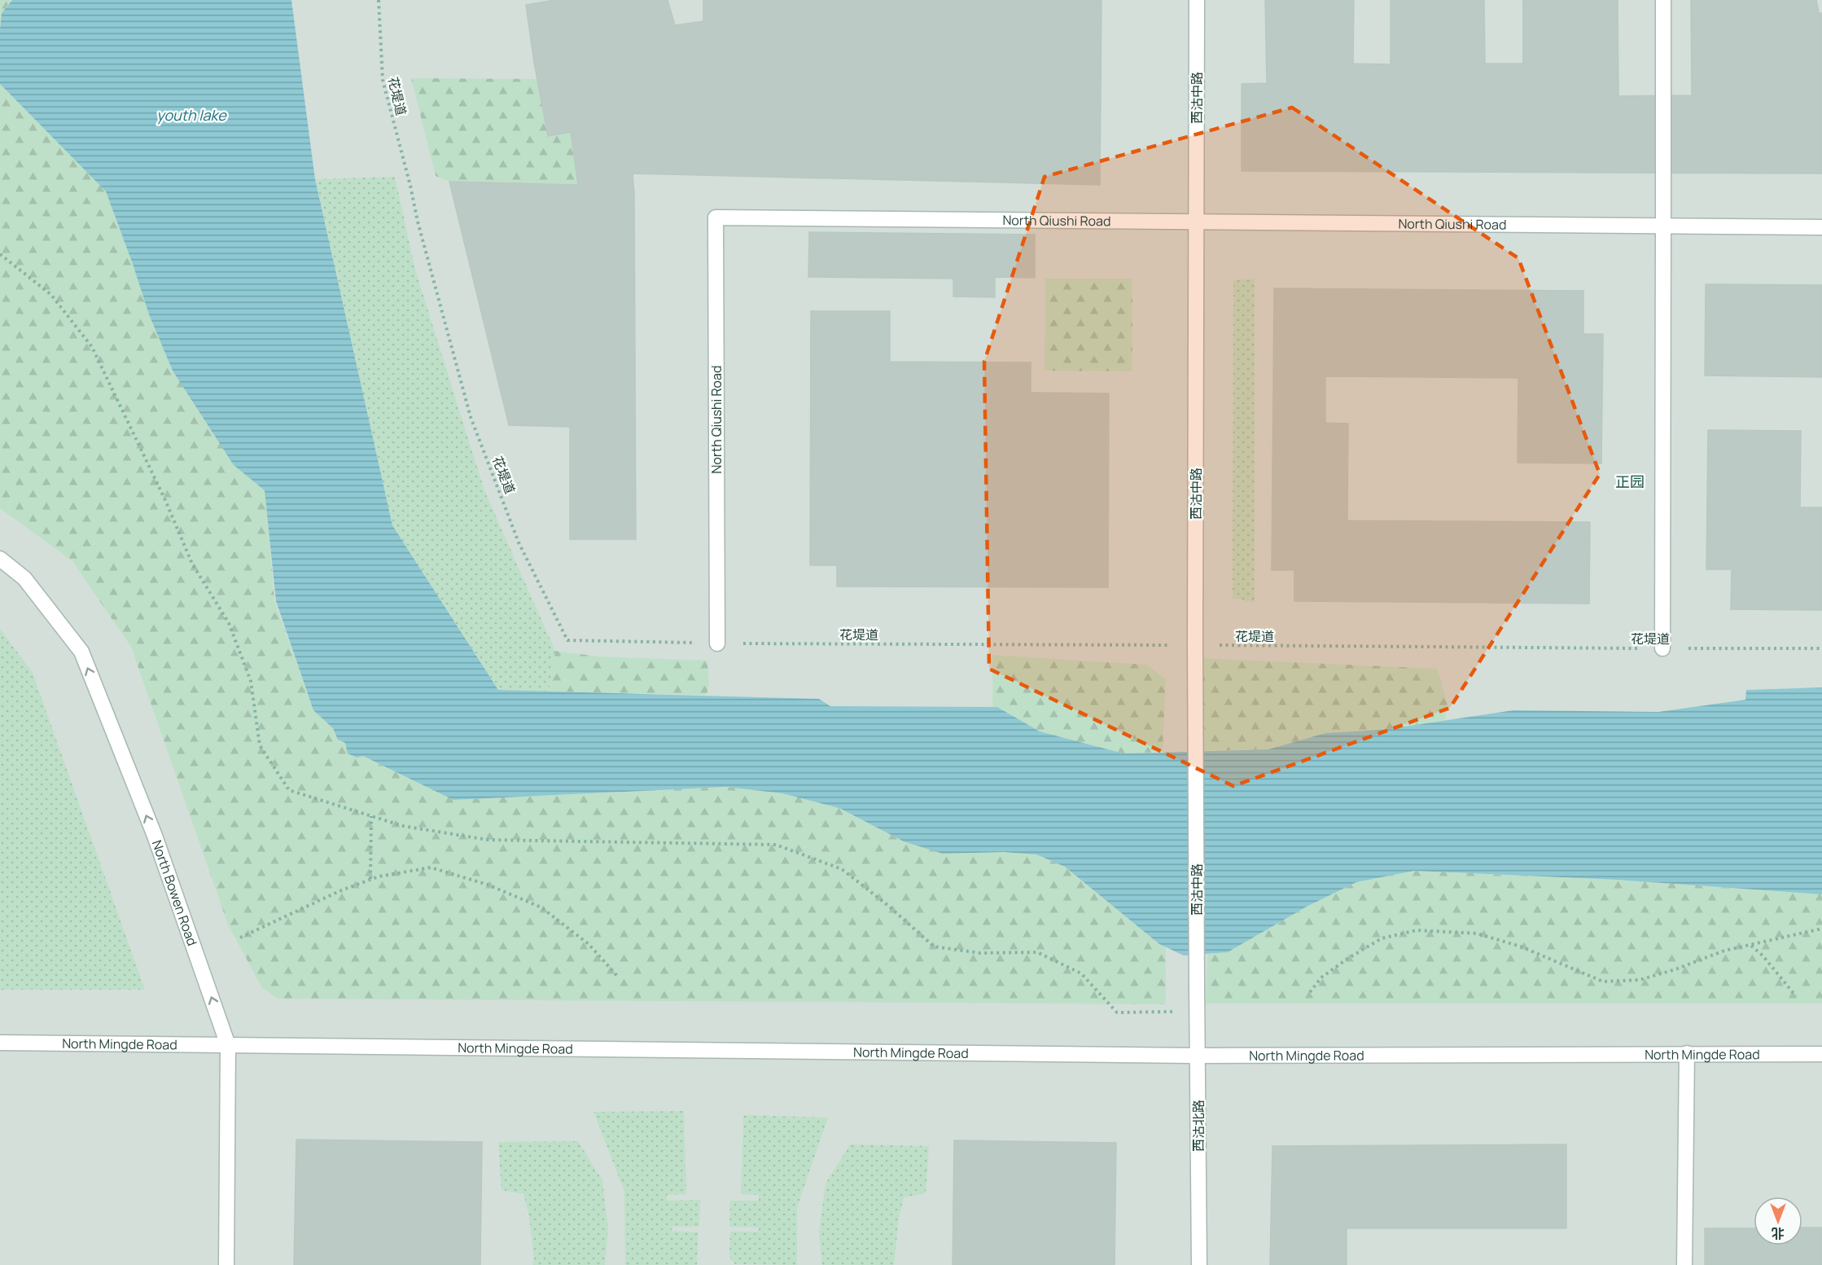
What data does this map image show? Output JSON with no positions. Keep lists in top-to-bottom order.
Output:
{
  "streets": {
    "street": [
      "西沽中路",
      "North Qiushi Road",
      "North Bowen Road",
      "North Mingde Road",
      "西沽北路"
    ],
    "path": ["花堤道"]
  },
  "crossings": [
    ["花堤道", "西沽中路"],
    ["花堤道", "North Qiushi Road"],
    ["西沽中路", "North Qiushi Road"],
    ["西沽中路", "西沽北路"],
    ["North Bowen Road", "North Mingde Road"],
    ["North Mingde Road", "西沽北路"]
  ],
  "one_way": ["North Bowen Road"],
  "districts": ["正园"],
  "water": ["youth lake"],
  "north": "bottom"
}
